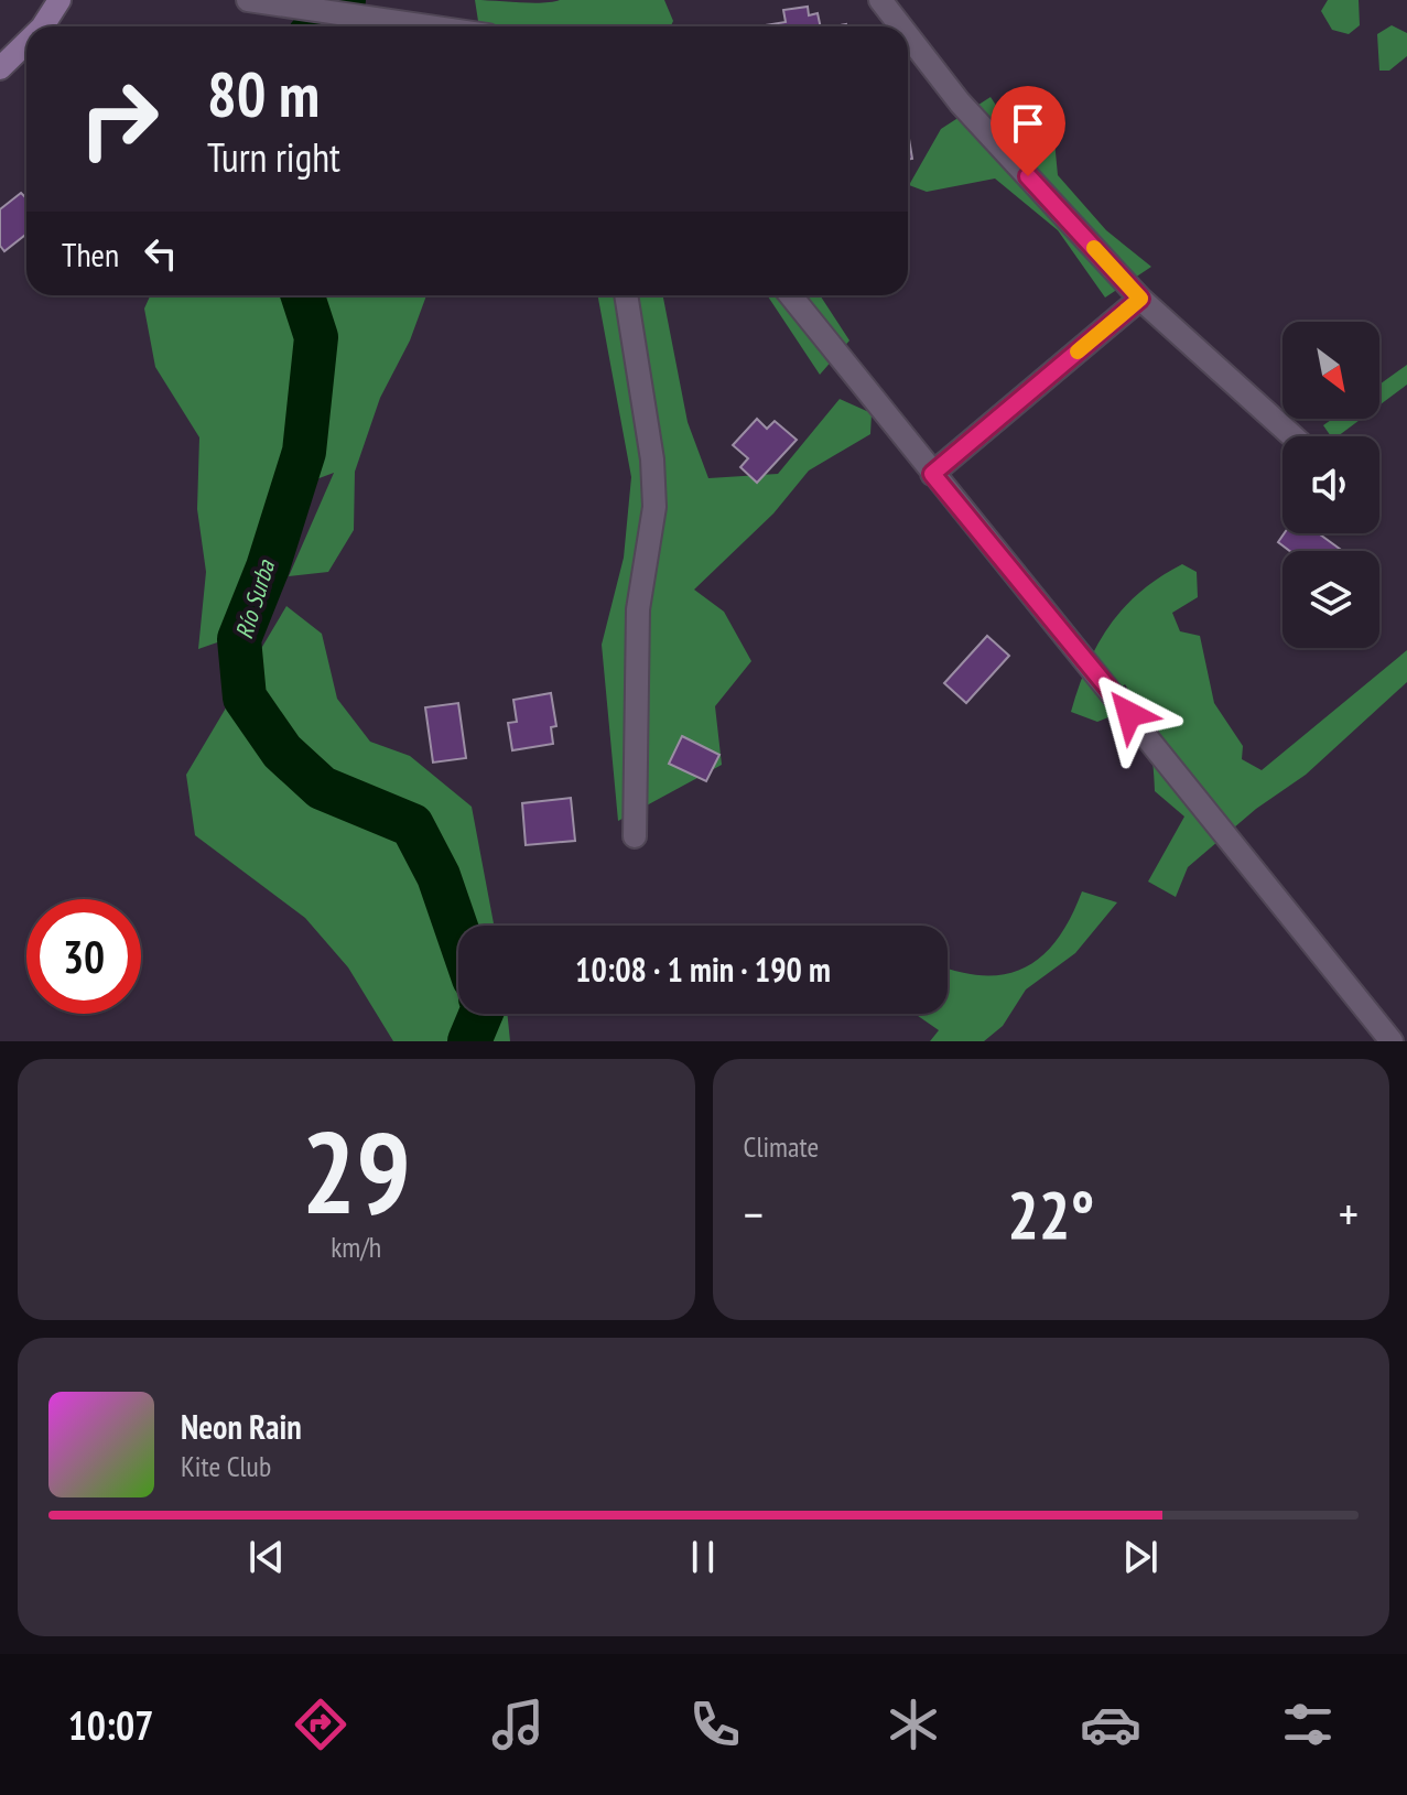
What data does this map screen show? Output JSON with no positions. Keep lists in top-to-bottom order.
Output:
{
  "water": ["Río Surba"],
  "north": "bottom right",
  "page": {
    "turn": ["80 m", "Turn right"],
    "then": "Then",
    "limit": "30",
    "trip": "10:08 · 1 min · 190 m",
    "tile": [
      ["29", "km/h"],
      "Climate"
    ],
    "heat": ["−", "22°", "+"],
    "song": ["Neon Rain", "Kite Club"],
    "tabs": "10:07"
  }
}
